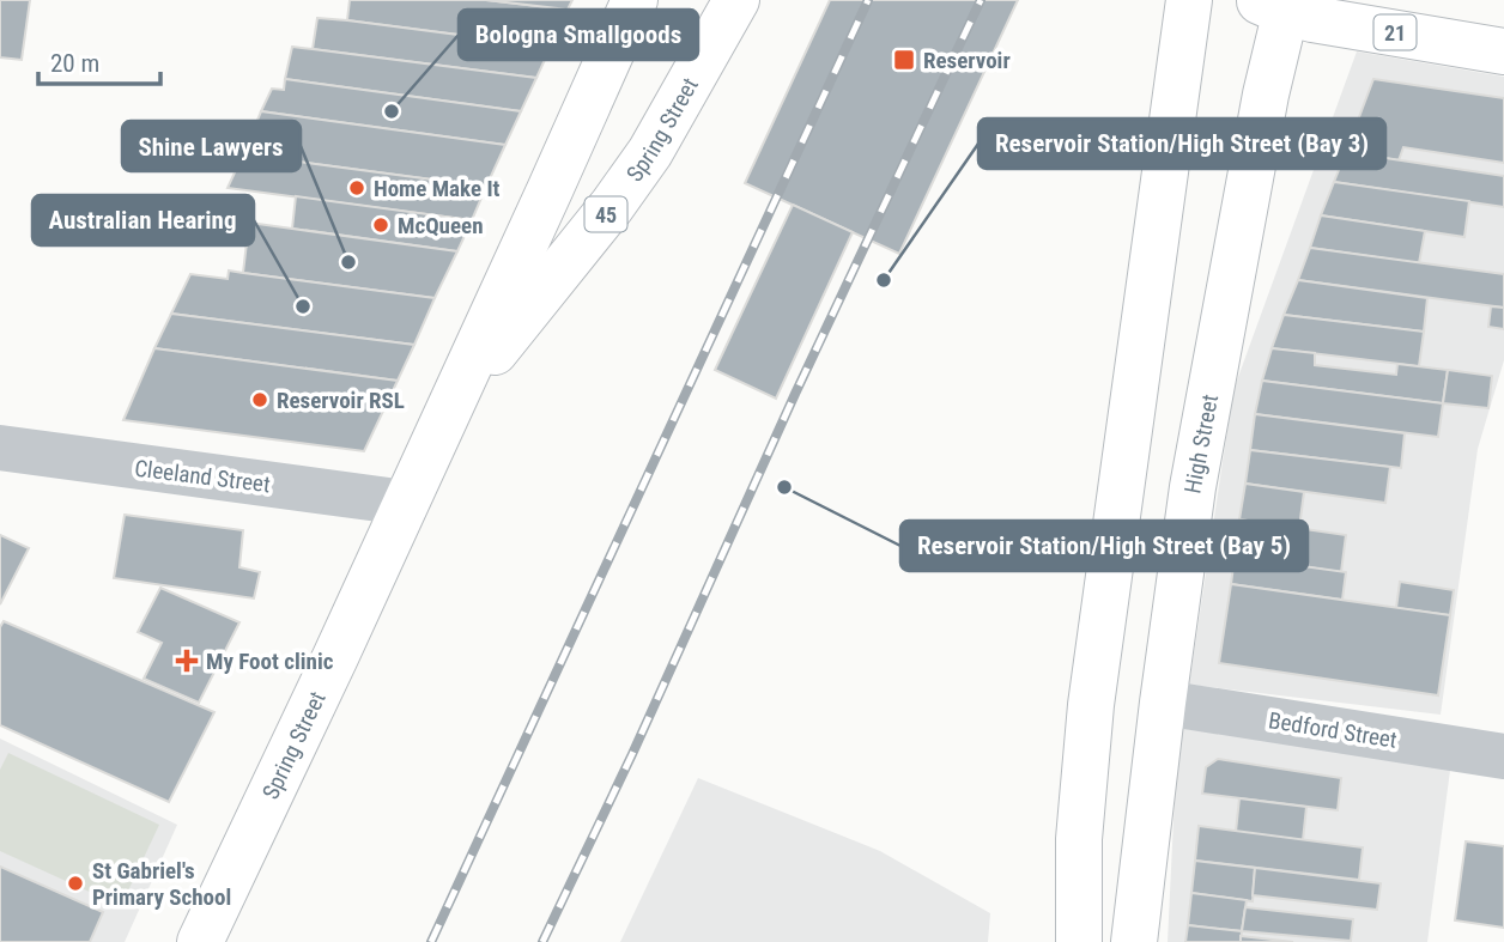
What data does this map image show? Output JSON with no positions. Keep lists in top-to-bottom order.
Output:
{
  "streets": {
    "main road": [
      "21",
      "Spring Street",
      "45",
      "High Street"
    ],
    "street": ["Cleeland Street", "Bedford Street"]
  },
  "crossings": [
    ["21", "High Street"],
    ["Spring Street", "Cleeland Street"],
    ["High Street", "Bedford Street"]
  ],
  "places": {
    "transit": ["Reservoir"],
    "other": [
      "Bologna Smallgoods",
      "Home Make It",
      "McQueen",
      "Shine Lawyers",
      "Reservoir Station/High Street (Bay 3)",
      "Australian Hearing",
      "Reservoir RSL",
      "Reservoir Station/High Street (Bay 5)",
      "St Gabriel's Primary School"
    ],
    "health": ["My Foot clinic"]
  },
  "scale_bar": "20 m"
}
